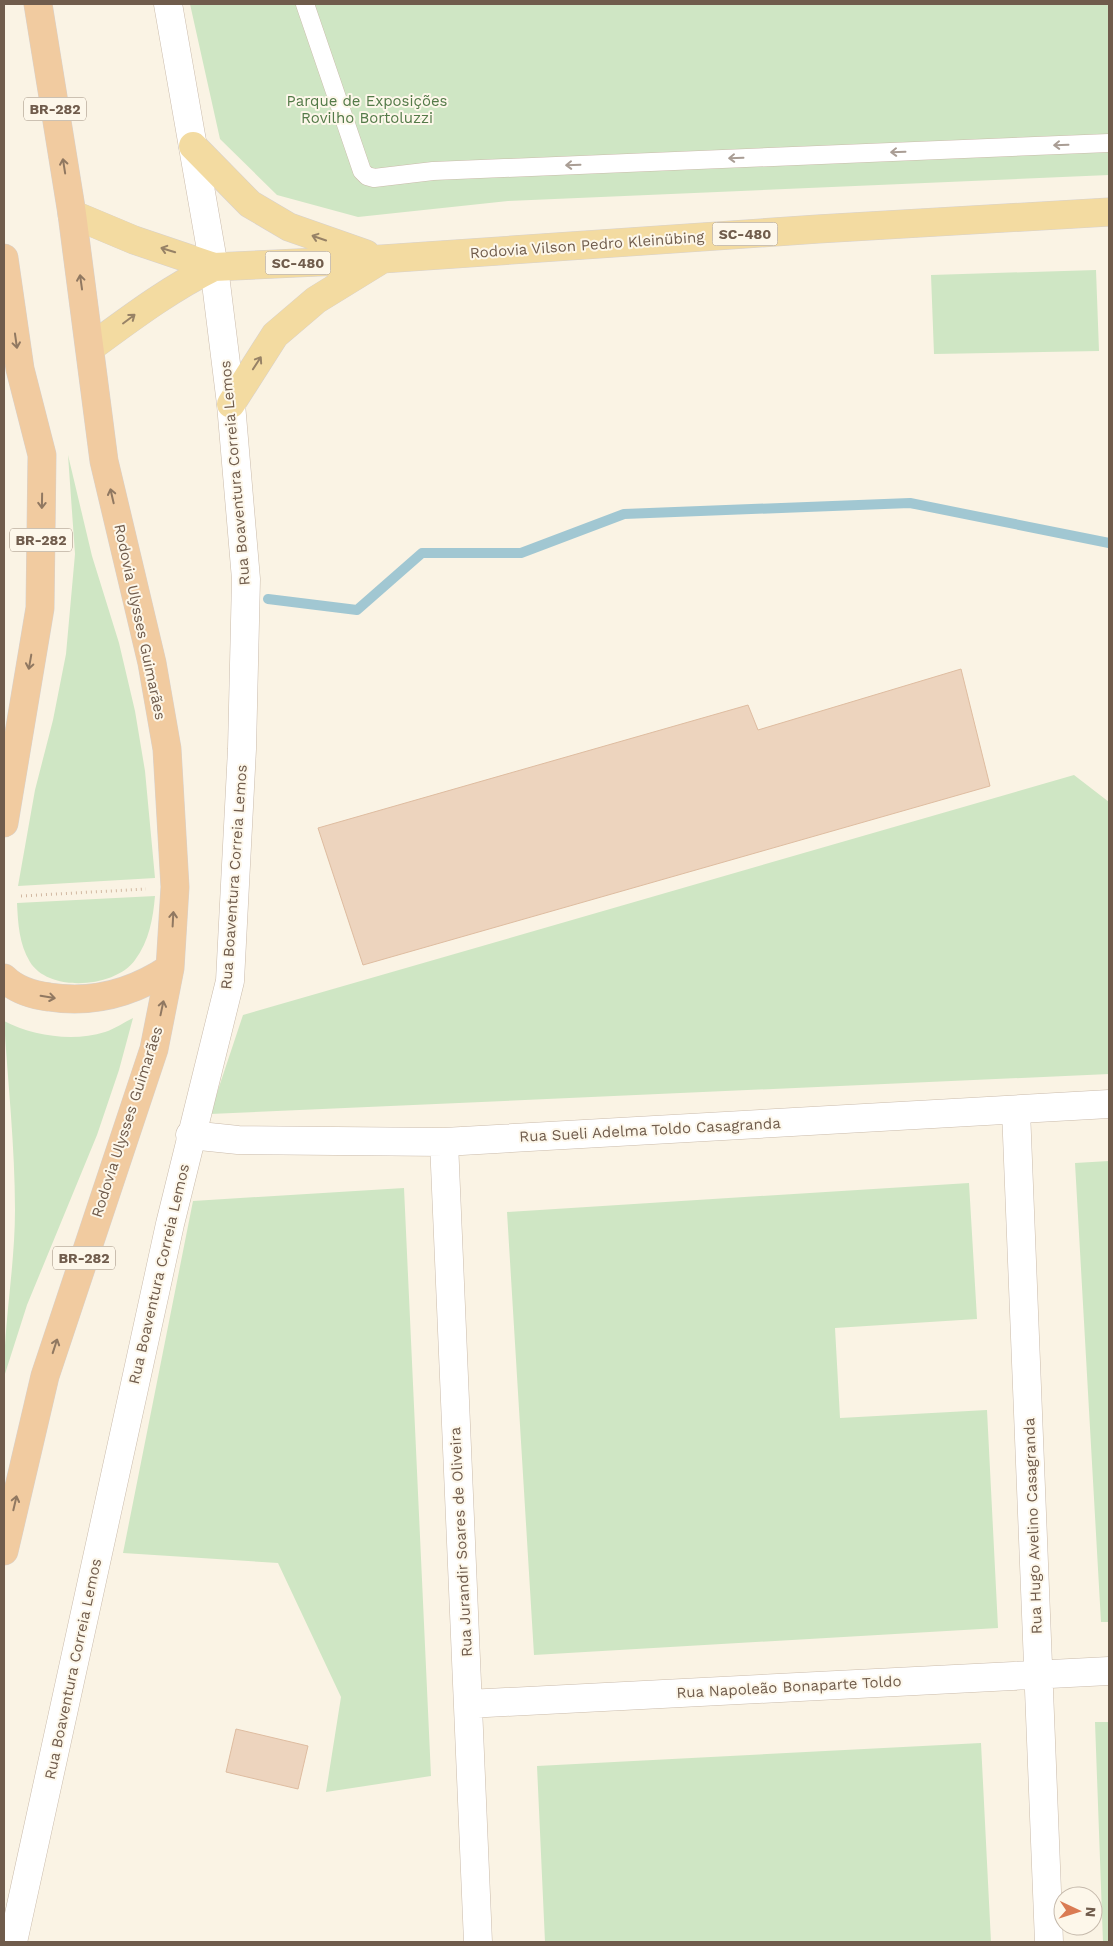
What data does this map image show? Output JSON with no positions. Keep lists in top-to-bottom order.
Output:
{
  "streets": {
    "highway": ["BR-282", "Rodovia Ulysses Guimarães"],
    "main road": ["SC-480", "Rodovia Vilson Pedro Kleinübing"],
    "street": [
      "Rua Boaventura Correia Lemos",
      "Rua Sueli Adelma Toldo Casagranda",
      "Rua Hugo Avelino Casagranda",
      "Rua Jurandir Soares de Oliveira",
      "Rua Napoleão Bonaparte Toldo"
    ]
  },
  "crossings": [
    ["Rodovia Vilson Pedro Kleinübing", "Rua Boaventura Correia Lemos"],
    ["Rodovia Vilson Pedro Kleinübing", "Rodovia Ulysses Guimarães"],
    ["Rua Boaventura Correia Lemos", "Rua Sueli Adelma Toldo Casagranda"],
    ["Rua Sueli Adelma Toldo Casagranda", "Rua Hugo Avelino Casagranda"],
    ["Rua Sueli Adelma Toldo Casagranda", "Rua Jurandir Soares de Oliveira"],
    ["Rua Hugo Avelino Casagranda", "Rua Napoleão Bonaparte Toldo"],
    ["Rua Jurandir Soares de Oliveira", "Rua Napoleão Bonaparte Toldo"]
  ],
  "parks": ["Parque de Exposições Rovilho Bortoluzzi"],
  "north": "right"
}
